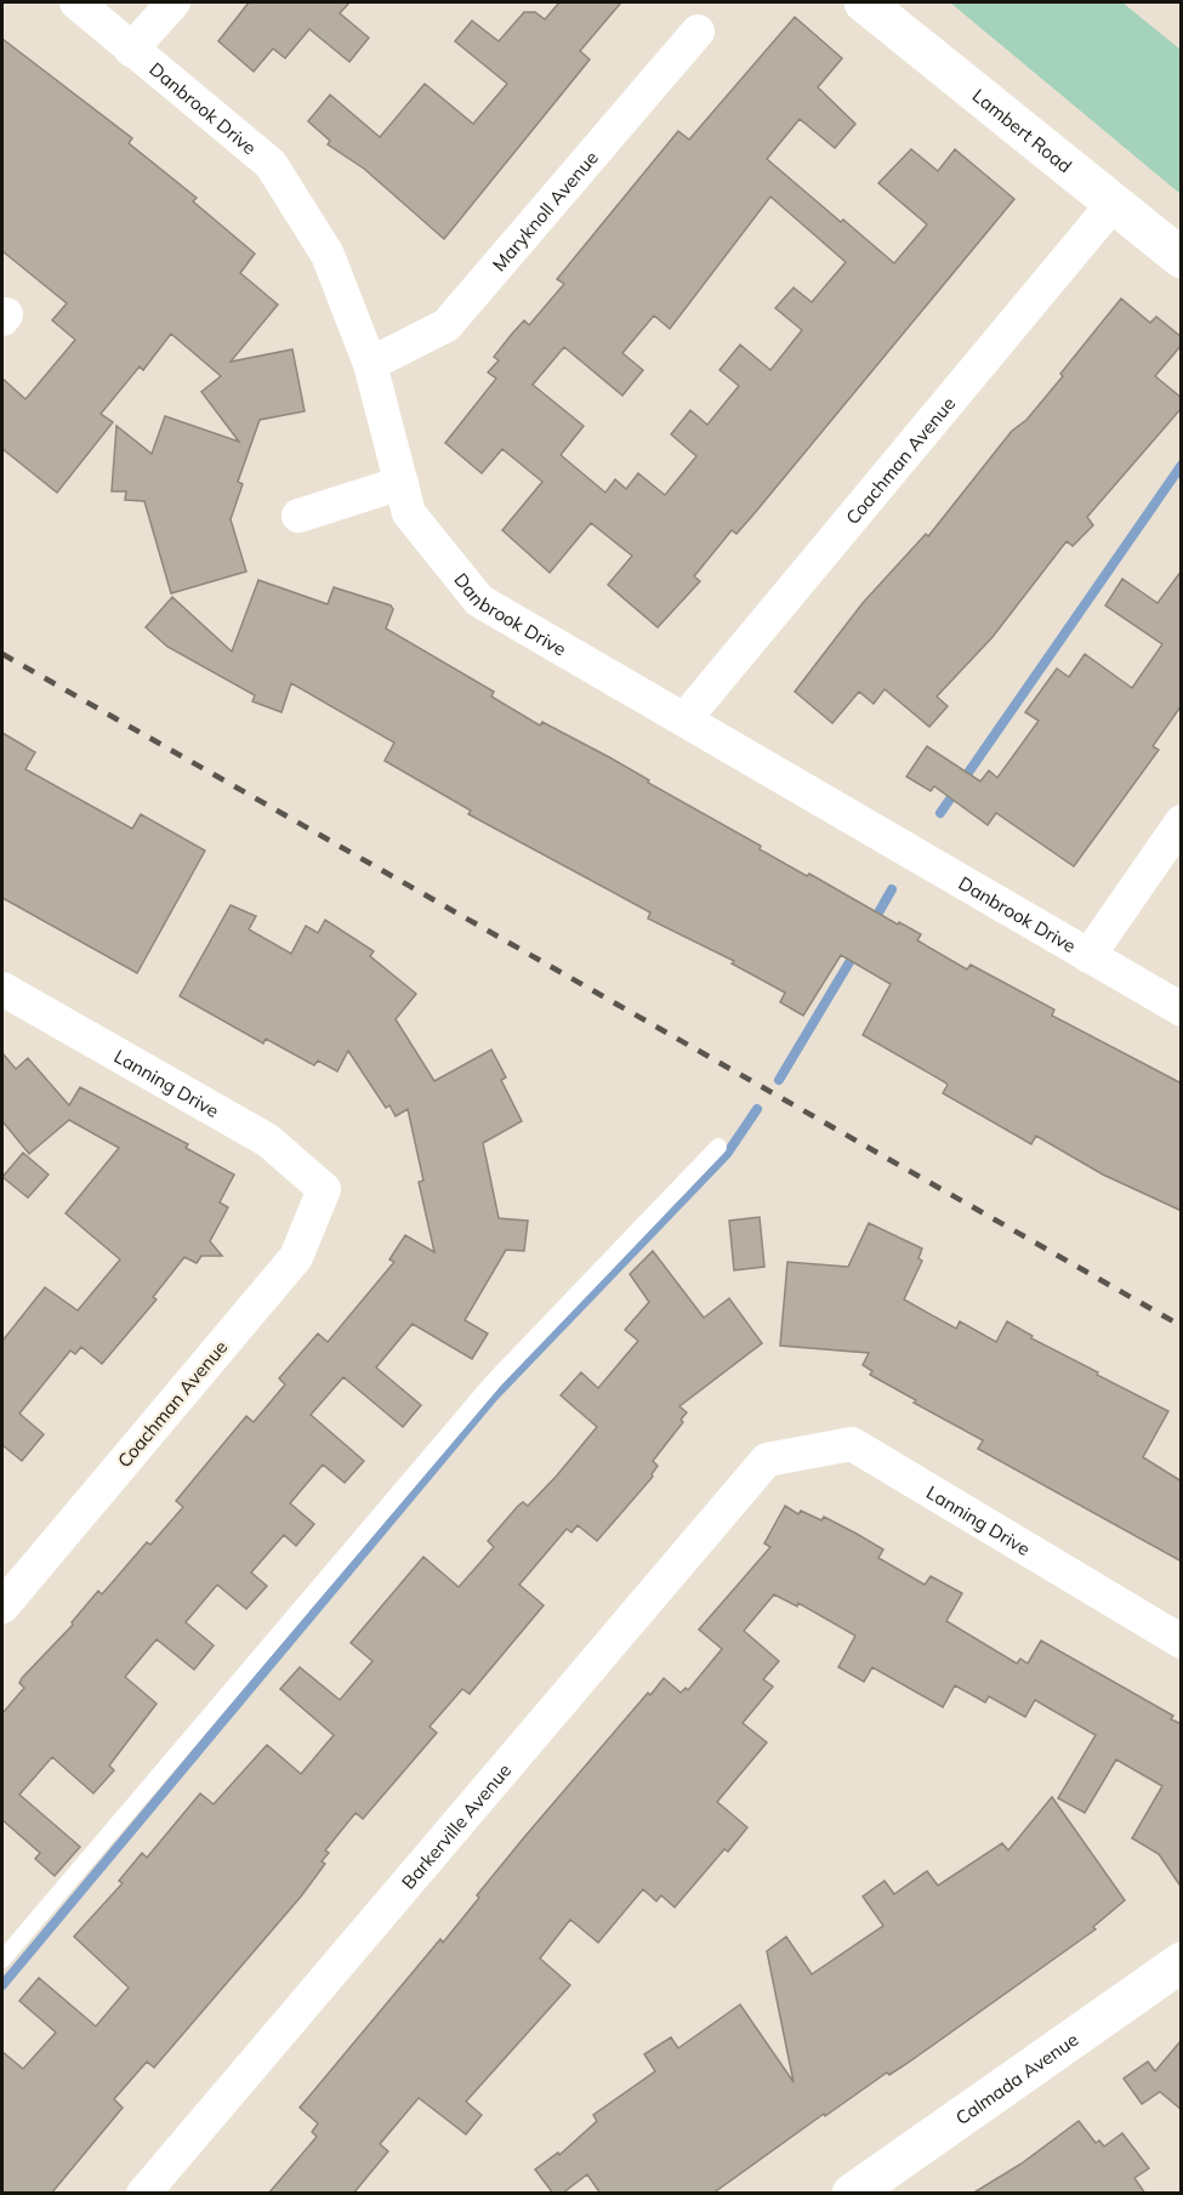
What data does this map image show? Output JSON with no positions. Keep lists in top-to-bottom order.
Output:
{
  "streets": {
    "main road": ["Lambert Road", "Calmada Avenue"],
    "street": [
      "Danbrook Drive",
      "Maryknoll Avenue",
      "Coachman Avenue",
      "Lanning Drive",
      "Barkerville Avenue"
    ]
  },
  "crossings": [
    ["Danbrook Drive", "Maryknoll Avenue"],
    ["Danbrook Drive", "Coachman Avenue"],
    ["Lambert Road", "Coachman Avenue"],
    ["Coachman Avenue", "Lanning Drive"],
    ["Lanning Drive", "Barkerville Avenue"]
  ]
}
